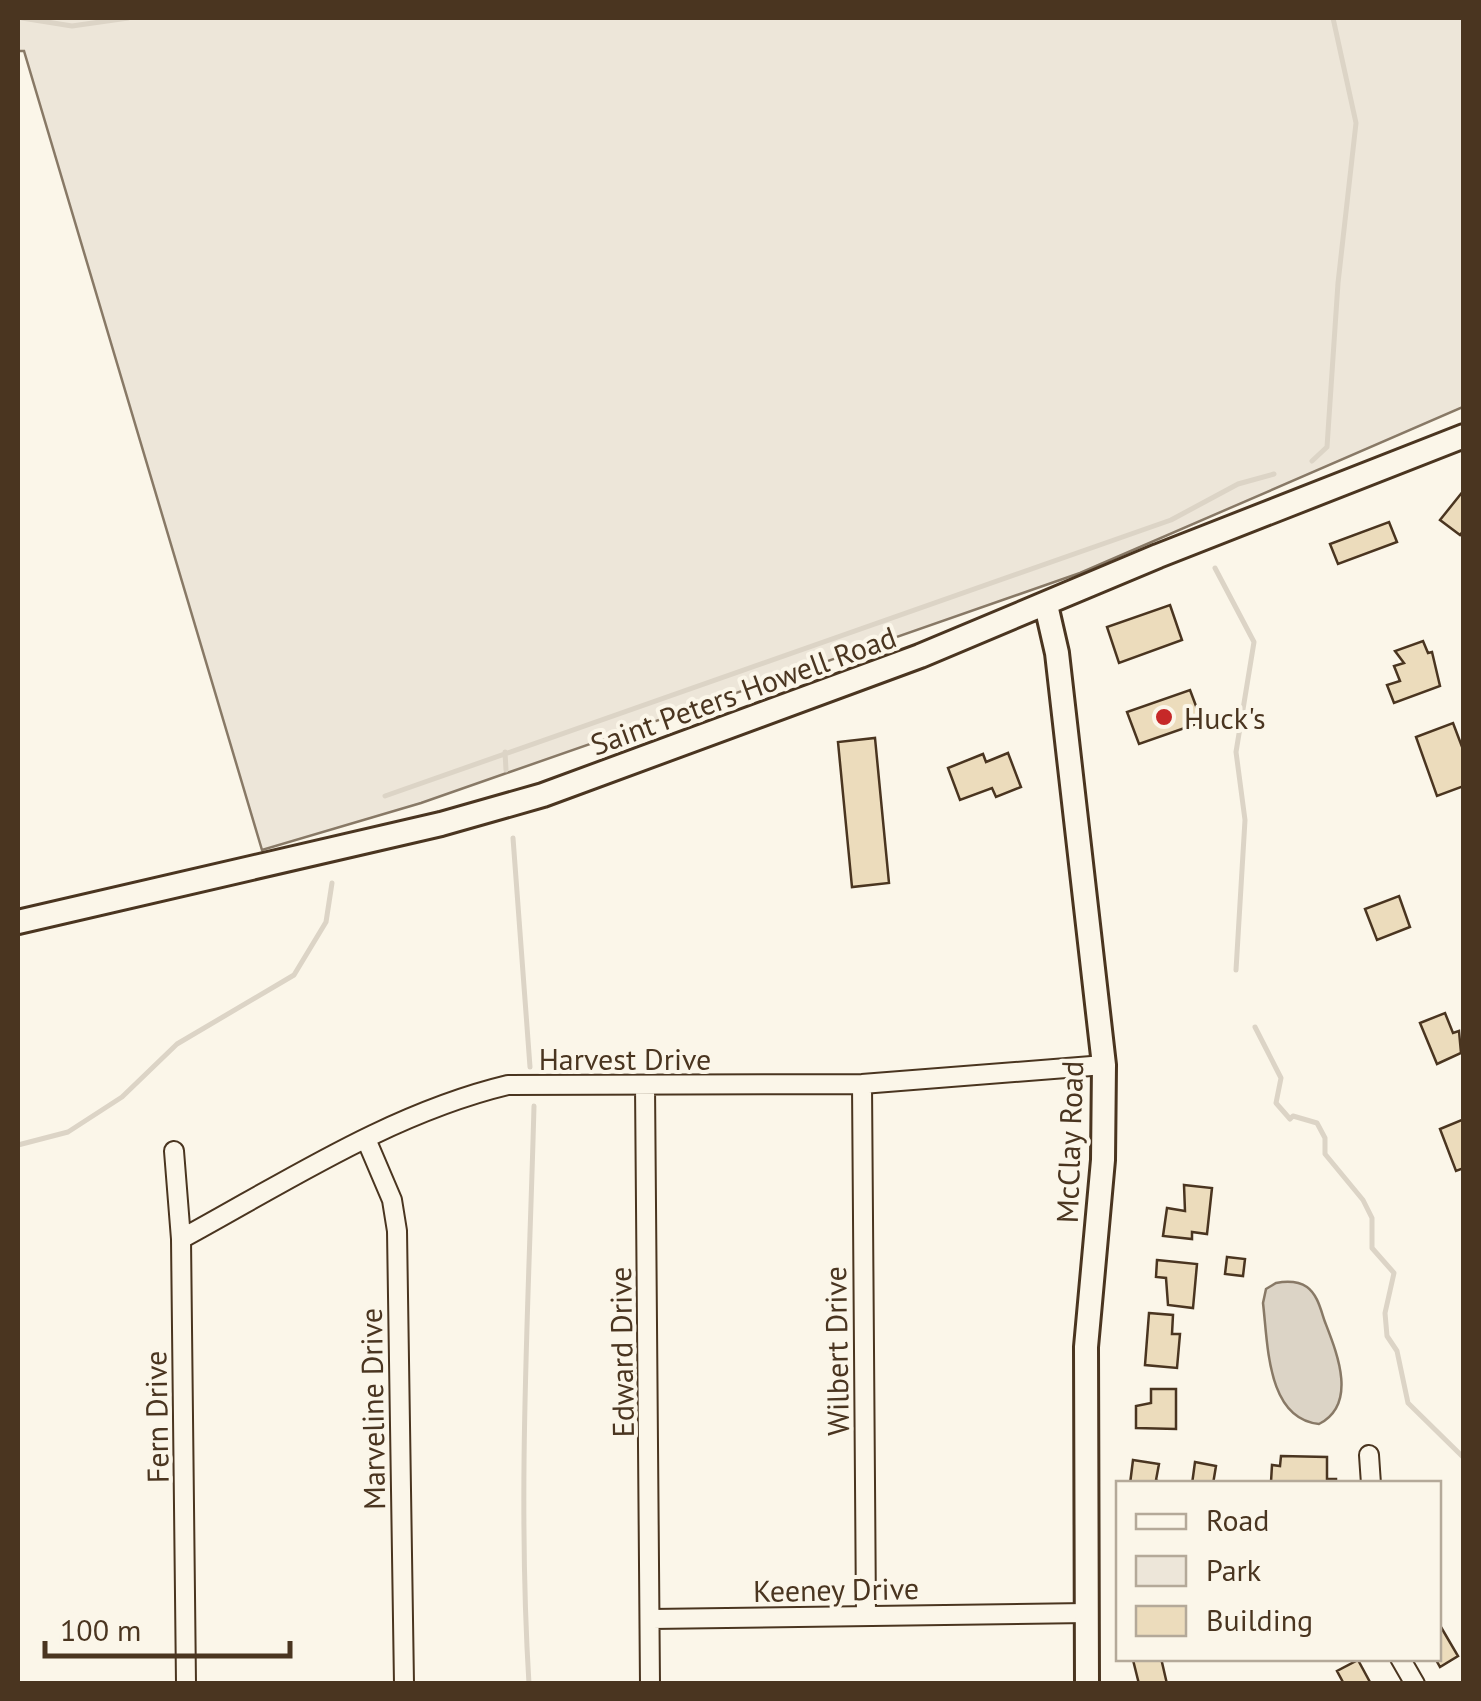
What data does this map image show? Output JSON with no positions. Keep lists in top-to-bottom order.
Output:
{
  "streets": {
    "main road": ["Saint Peters Howell Road", "McClay Road"],
    "street": [
      "Harvest Drive",
      "Wilbert Drive",
      "Edward Drive",
      "Marveline Drive",
      "Fern Drive",
      "Keeney Drive"
    ]
  },
  "crossings": [
    ["Saint Peters Howell Road", "McClay Road"],
    ["Harvest Drive", "McClay Road"],
    ["Harvest Drive", "Wilbert Drive"],
    ["Harvest Drive", "Edward Drive"],
    ["Harvest Drive", "Marveline Drive"],
    ["Harvest Drive", "Fern Drive"],
    ["McClay Road", "Keeney Drive"],
    ["Wilbert Drive", "Keeney Drive"],
    ["Edward Drive", "Keeney Drive"]
  ],
  "places": ["Huck's"],
  "legend": ["Road", "Park", "Building"],
  "scale_bar": "100 m"
}
